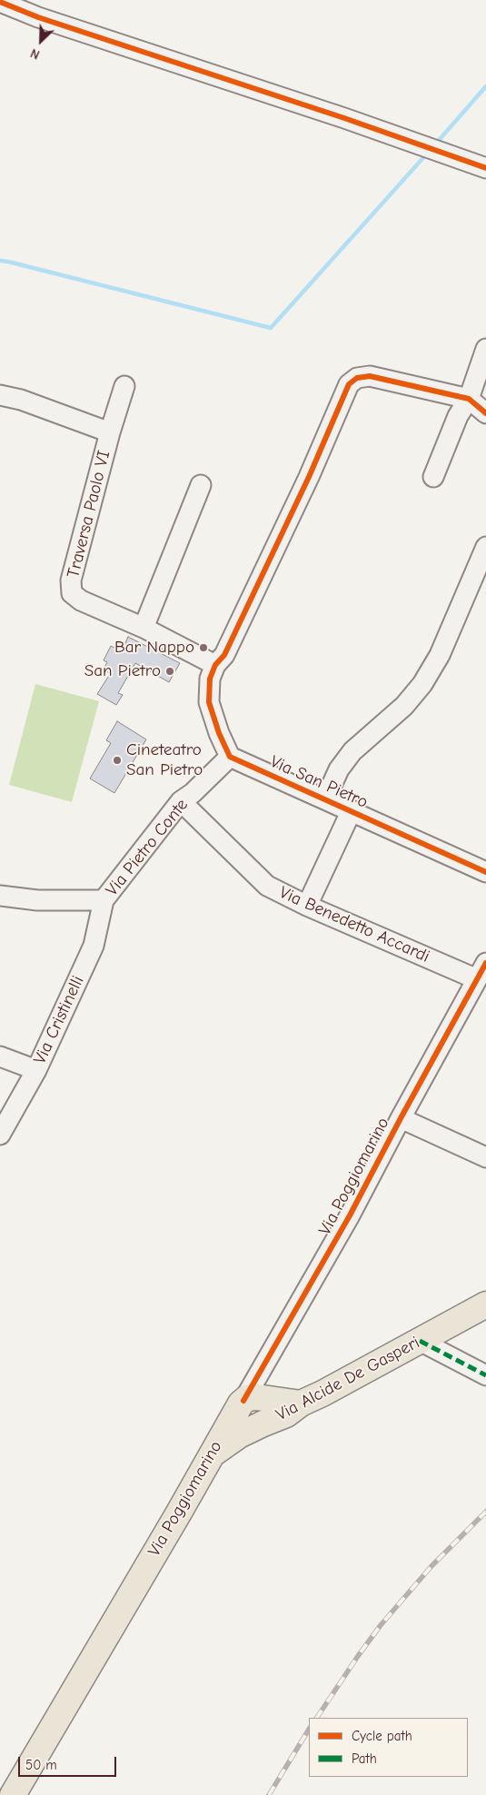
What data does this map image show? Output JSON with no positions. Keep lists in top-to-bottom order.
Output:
{
  "streets": {
    "main road": ["Via Poggiomarino", "Via Alcide De Gasperi"],
    "street": [
      "Traversa Paolo VI",
      "Via San Pietro",
      "Via Pietro Conte",
      "Via Benedetto Accardi",
      "Via Cristinelli"
    ]
  },
  "crossings": [
    ["Via San Pietro", "Via Pietro Conte"],
    ["Via Pietro Conte", "Via Benedetto Accardi"],
    ["Via Pietro Conte", "Via Cristinelli"],
    ["Via Benedetto Accardi", "Via Poggiomarino"],
    ["Via Poggiomarino", "Via Alcide De Gasperi"]
  ],
  "places": ["Bar Nappo", "San Pietro", "Cineteatro San Pietro"],
  "legend": ["Cycle path", "Path"],
  "scale_bar": "50 m",
  "north": "bottom left"
}
